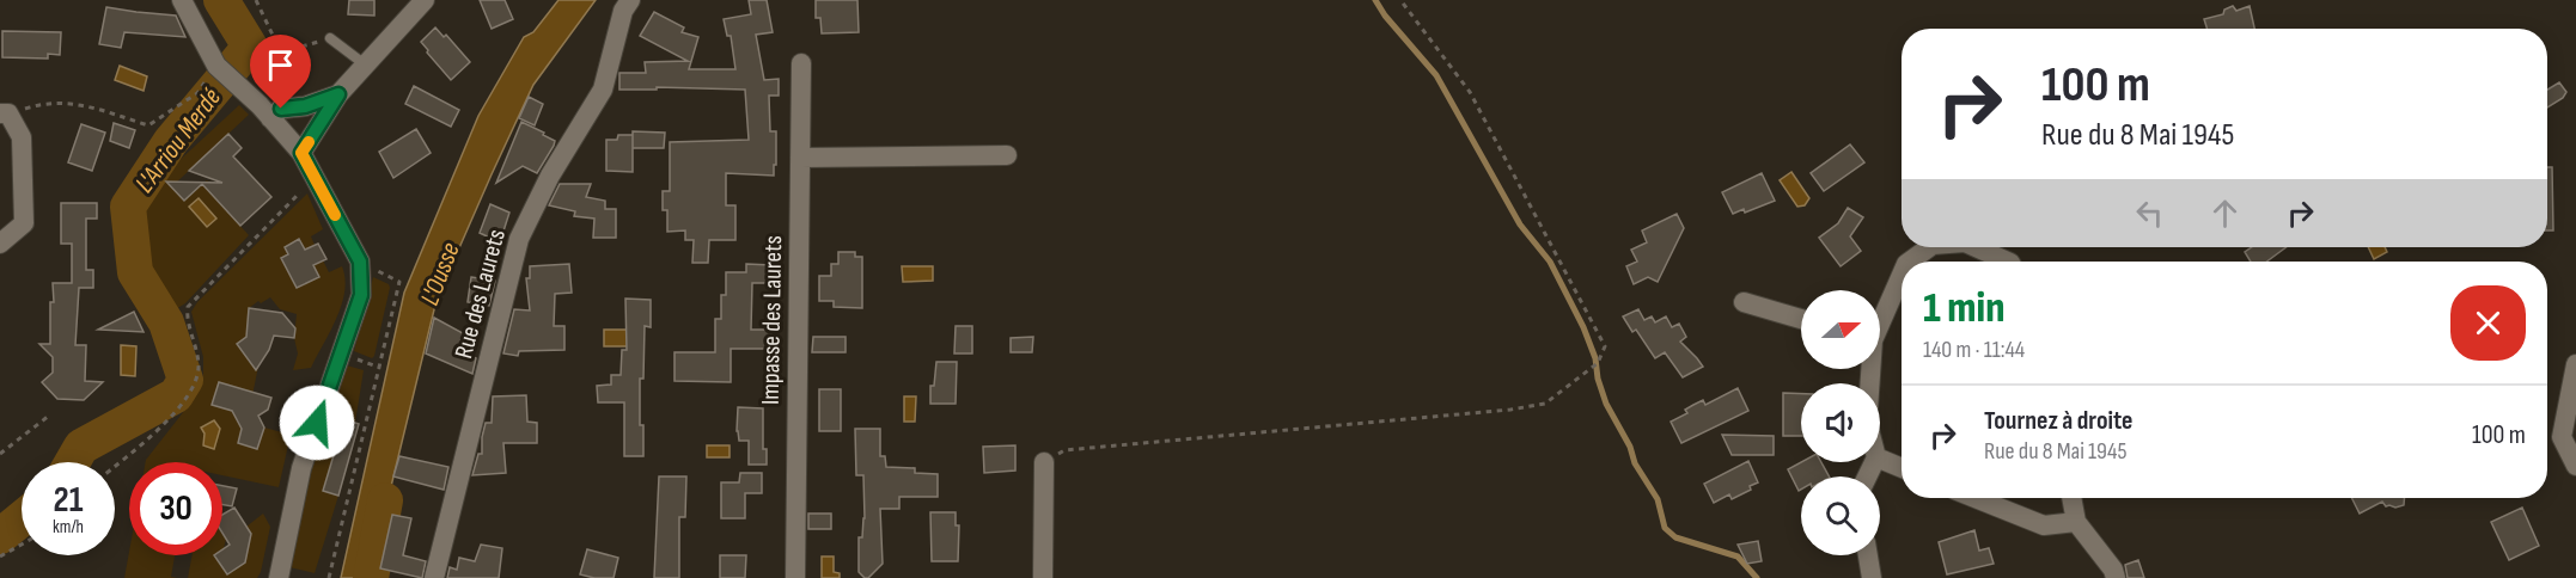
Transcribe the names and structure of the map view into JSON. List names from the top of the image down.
{
  "streets": {
    "street": ["Rue des Laurets", "Impasse des Laurets"]
  },
  "water": ["L'Arriou Merdé", "L'Ousse"],
  "north": "right",
  "page": {
    "turn": ["100 m", "Rue du 8 Mai 1945"],
    "heading": ["1 min", "140 m · 11:44"],
    "list": [
      {
        "name": "Tournez à droite",
        "note": "Rue du 8 Mai 1945",
        "value": "100 m"
      }
    ],
    "speed": "21 km/h",
    "limit": "30"
  }
}
